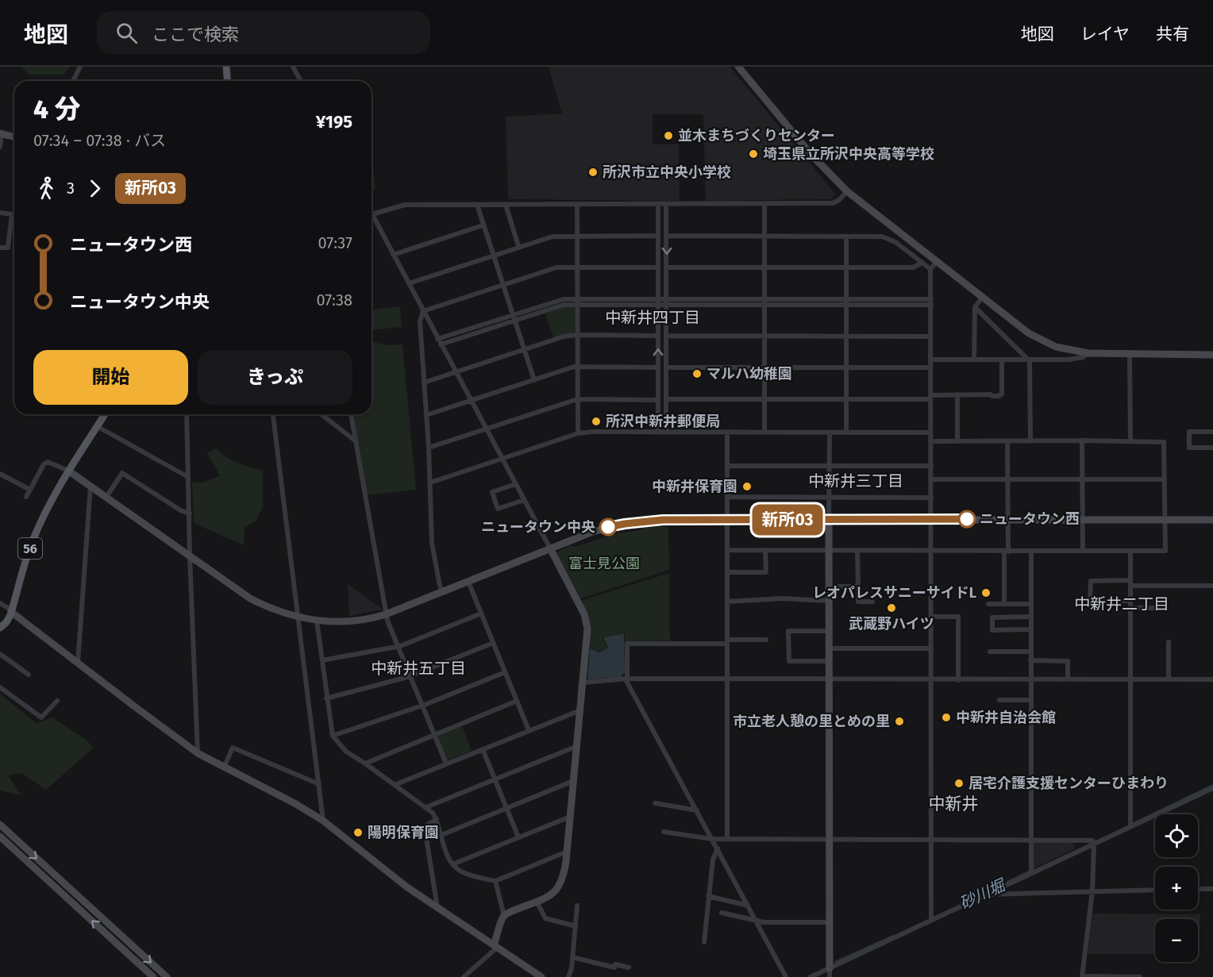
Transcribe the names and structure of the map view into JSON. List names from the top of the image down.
{
  "streets": {
    "main road": ["56"]
  },
  "districts": [
    "中新井四丁目",
    "中新井三丁目",
    "中新井二丁目",
    "中新井五丁目",
    "中新井"
  ],
  "water": ["砂川堀"],
  "parks": ["富士見公園"],
  "places": [
    "並木まちづくりセンター",
    "埼玉県立所沢中央高等学校",
    "所沢市立中央小学校",
    "マルハ幼稚園",
    "所沢中新井郵便局",
    "中新井保育園",
    "ニュータウン西",
    "ニュータウン中央",
    "レオパレスサニーサイドL",
    "武蔵野ハイツ",
    "中新井自治会館",
    "市立老人憩の里とめの里",
    "居宅介護支援センターひまわり",
    "陽明保育園"
  ],
  "lines": ["bus line 新所03"],
  "page": {
    "header": "地図",
    "search": "ここで検索",
    "nav": ["地図", "レイヤ", "共有"],
    "on_map": "新所03",
    "heading": ["4 分", "07:34 – 07:38 · バス", "¥195"],
    "legs": ["3", "新所03"],
    "list": [
      {
        "name": "ニュータウン西",
        "value": "07:37"
      },
      {
        "name": "ニュータウン中央",
        "value": "07:38"
      }
    ],
    "buttons": ["開始", "きっぷ"],
    "map_buttons": ["+", "−"]
  }
}
